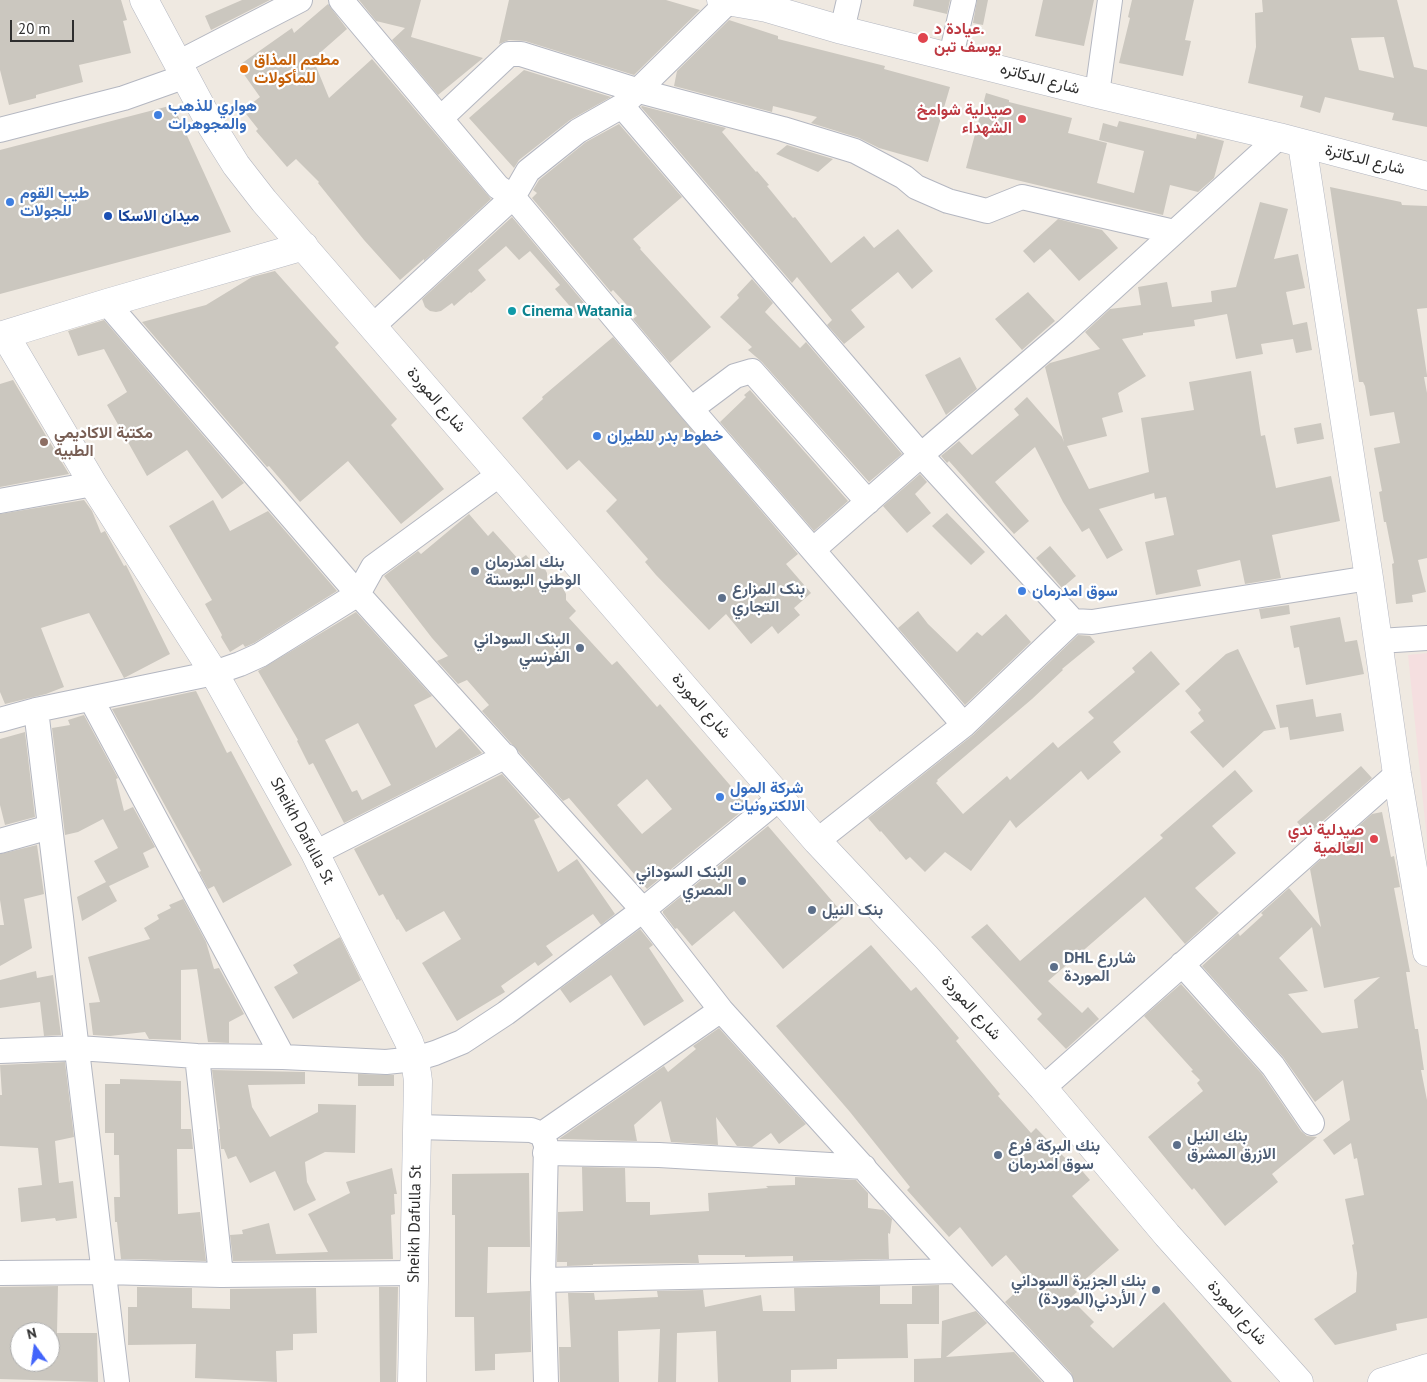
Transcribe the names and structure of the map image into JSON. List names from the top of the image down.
{
  "streets": {
    "street": [
      "شارع الدكاتره",
      "شارع الدكاترة",
      "شارع الموردة",
      "Sheikh Dafulla St"
    ]
  },
  "crossings": [
    ["شارع الدكاتره", "شارع الدكاترة"]
  ],
  "places": [
    "عيادة د. يوسف تبن",
    "مطعم المذاق للمأكولات",
    "هواري للذهب والمجوهرات",
    "صيدلية شوامخ الشهداء",
    "طيب القوم للجولات",
    "ميدان الاسكا",
    "Cinema Watania",
    "خطوط بدر للطيران",
    "مكتبة الاكاديمي الطبيه",
    "بنك امدرمان الوطني البوستة",
    "سوق امدرمان",
    "بنک المزارع التجاري",
    "البنک السوداني الفرنسي",
    "شركة المول الالكترونيات",
    "صيدلية ندي العالمية",
    "البنک السوداني المصري",
    "بنک النيل",
    "DHL شاررع الموردة",
    "بنك النيل الازرق المشرق",
    "بنك البركة فرع سوق امدرمان",
    "بنك الجزيرة السوداني الأردني(الموردة) /"
  ],
  "scale_bar": "20 m",
  "north": "top"
}
